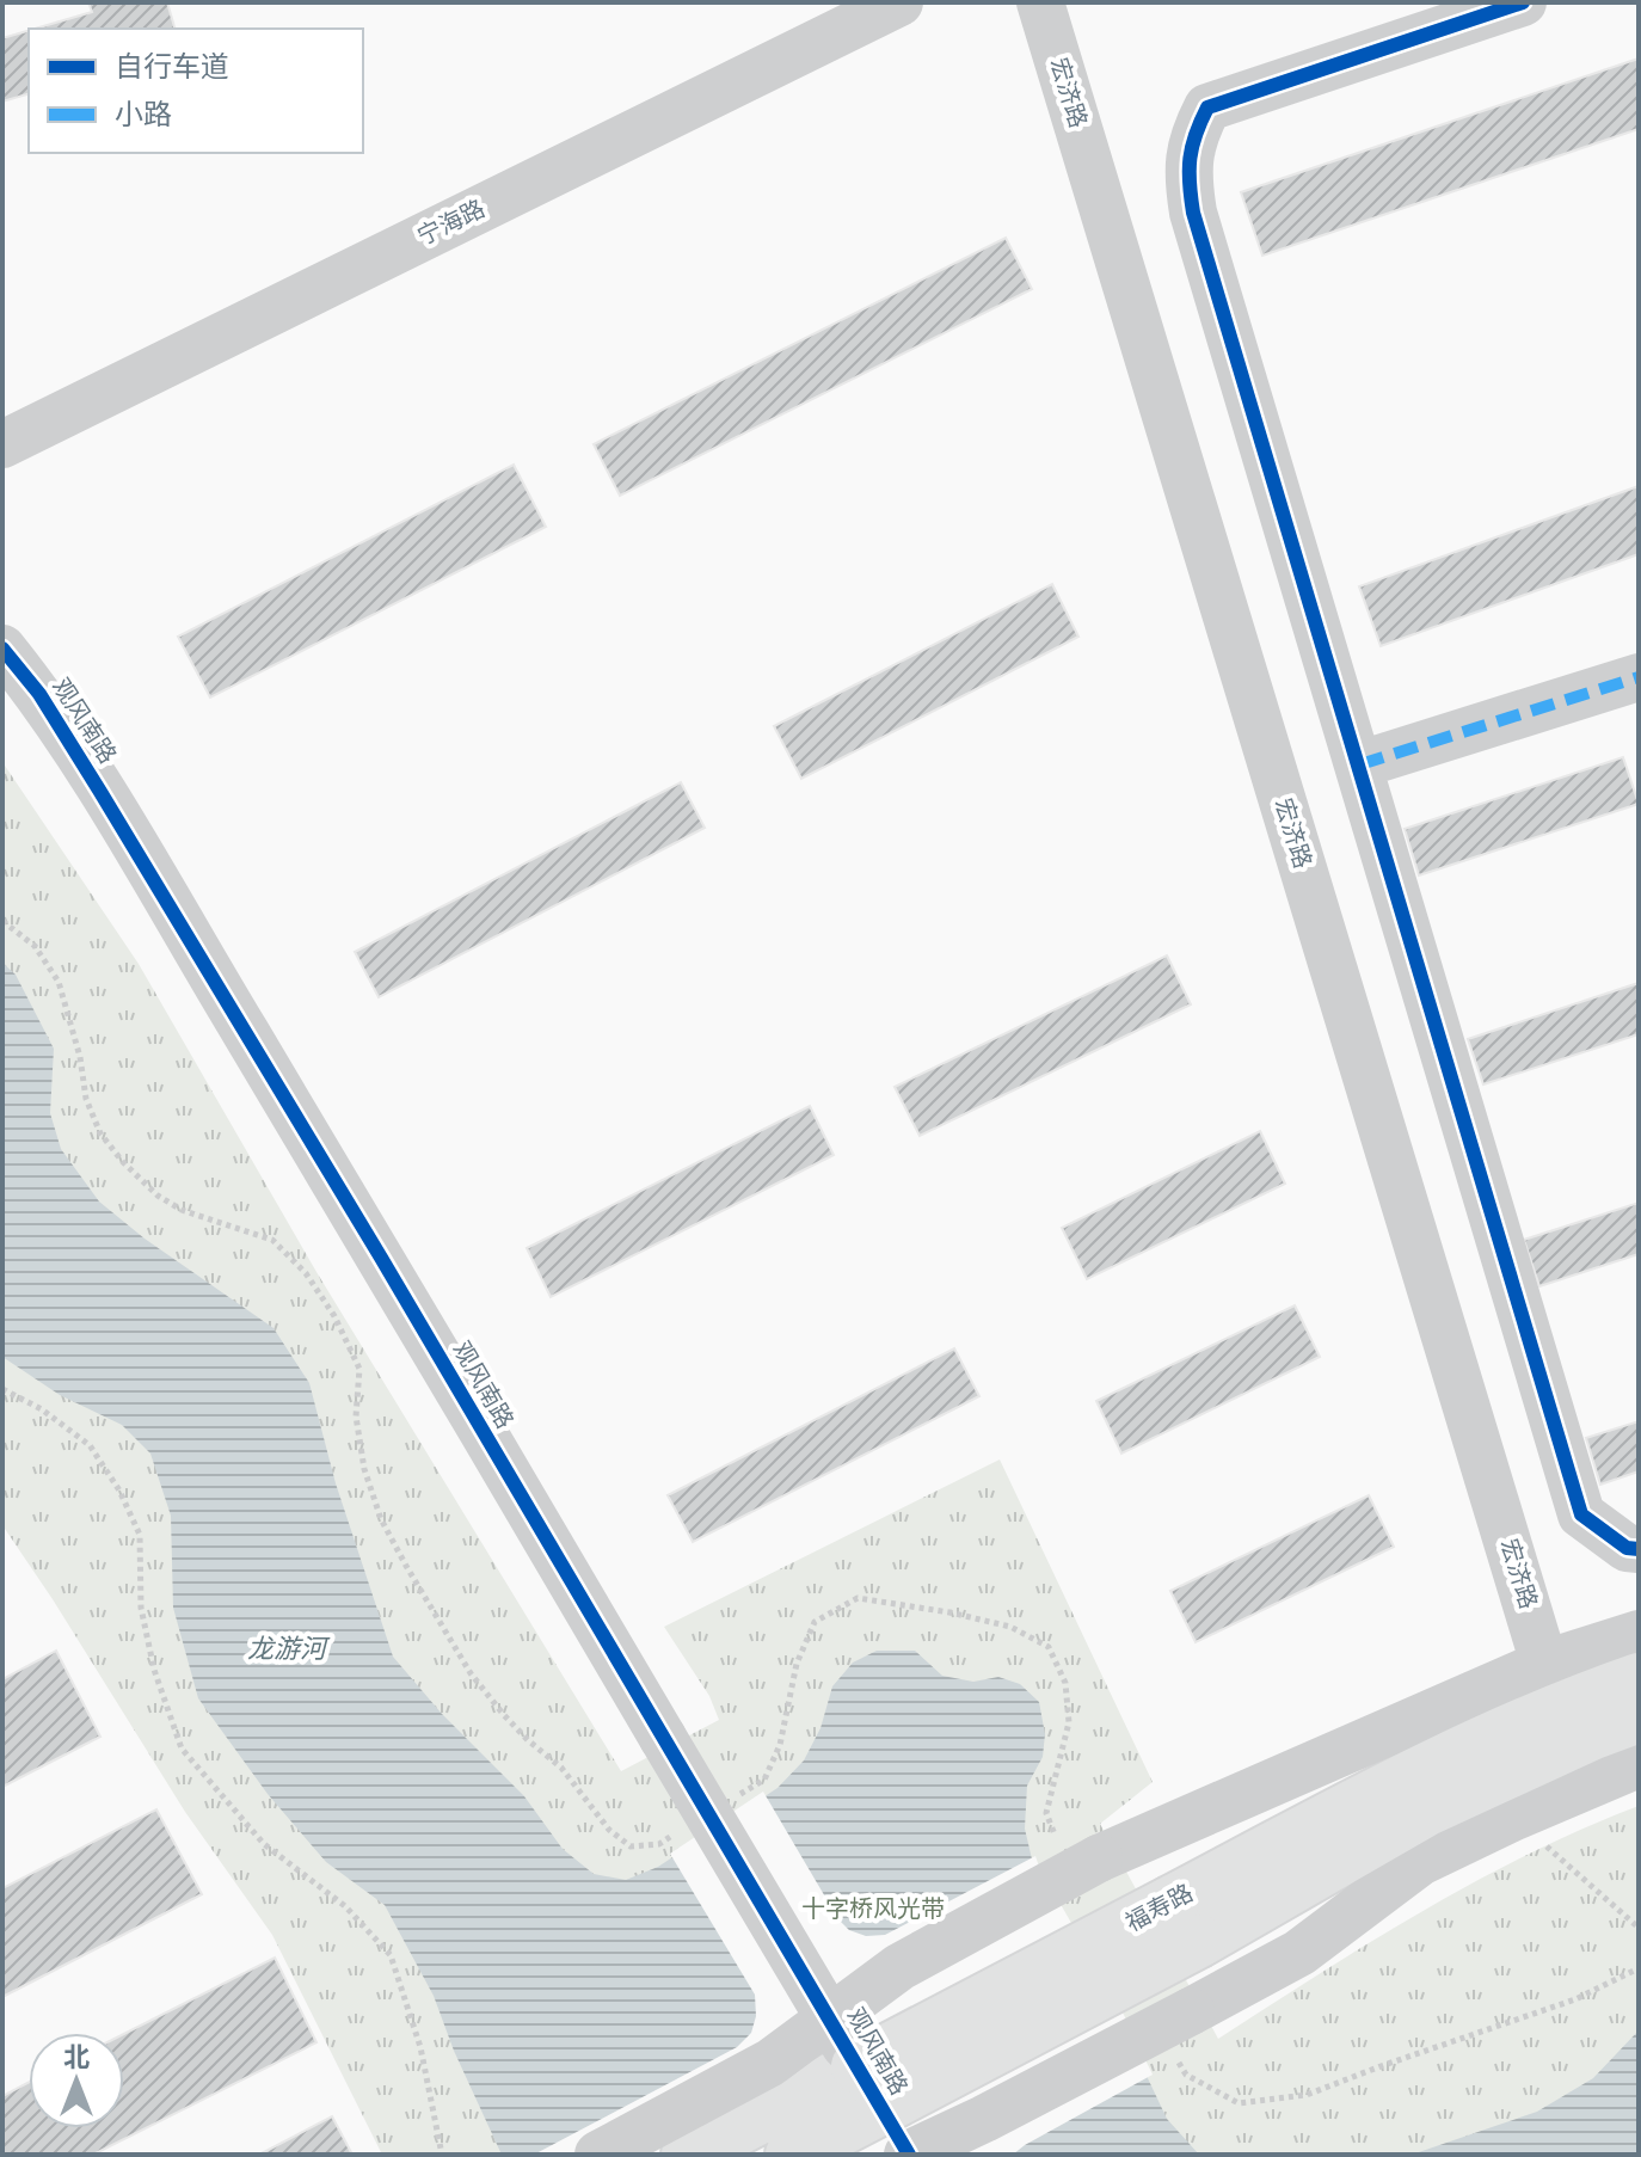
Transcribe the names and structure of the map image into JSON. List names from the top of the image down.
{
  "streets": {
    "main road": ["福寿路"],
    "street": ["宏济路", "宁海路", "观风南路"]
  },
  "crossings": [
    ["观风南路", "福寿路"]
  ],
  "water": ["龙游河"],
  "parks": ["十字桥风光带"],
  "legend": ["自行车道", "小路"],
  "north": "top"
}
